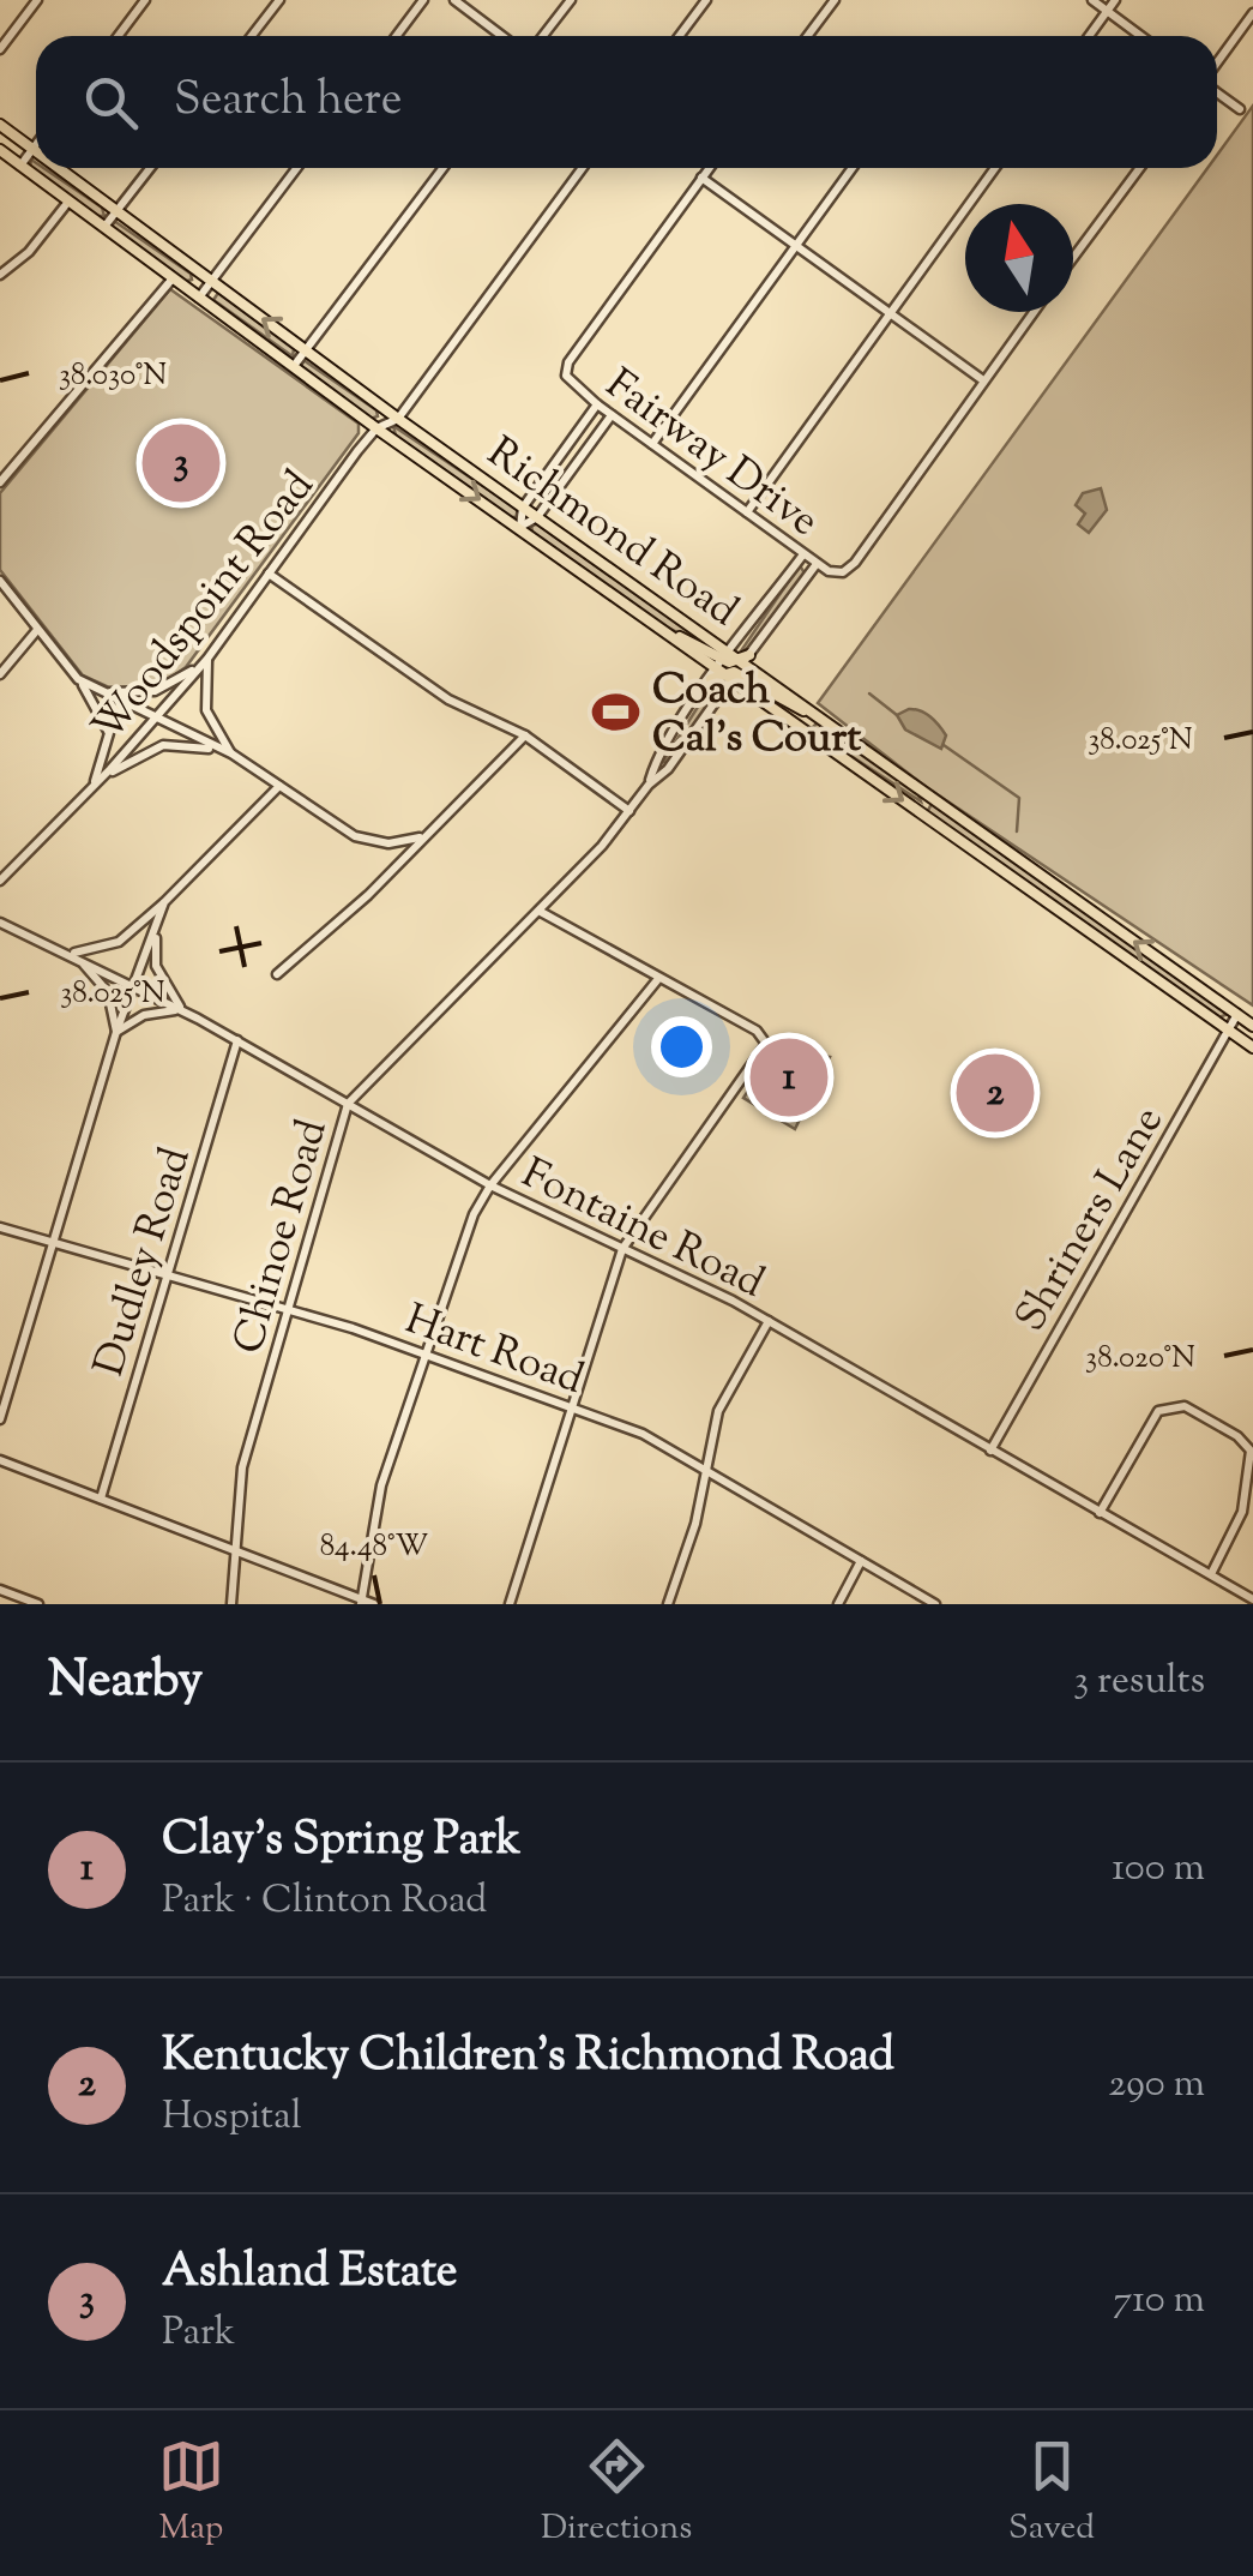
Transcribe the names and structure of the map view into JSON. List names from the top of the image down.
{
  "streets": {
    "main road": ["Richmond Road"],
    "street": [
      "Fairway Drive",
      "Woodspoint Road",
      "Shriners Lane",
      "Fontaine Road",
      "Chinoe Road",
      "Dudley Road",
      "Hart Road"
    ]
  },
  "crossings": [
    ["Richmond Road", "Woodspoint Road"],
    ["Richmond Road", "Shriners Lane"],
    ["Richmond Road", "Chinoe Road"],
    ["Shriners Lane", "Fontaine Road"],
    ["Fontaine Road", "Chinoe Road"],
    ["Fontaine Road", "Dudley Road"],
    ["Chinoe Road", "Hart Road"],
    ["Dudley Road", "Hart Road"]
  ],
  "places": {
    "sports": ["Coach Cal's Court"]
  },
  "north": "top",
  "page": {
    "search": "Search here",
    "pins": ["3", "1", "2"],
    "heading": ["Nearby", "3 results"],
    "list": [
      {
        "mark": "1",
        "name": "Clay's Spring Park",
        "note": "Park · Clinton Road",
        "value": "100 m"
      },
      {
        "mark": "2",
        "name": "Kentucky Children's Richmond Road",
        "note": "Hospital",
        "value": "290 m"
      },
      {
        "mark": "3",
        "name": "Ashland Estate",
        "note": "Park",
        "value": "710 m"
      }
    ],
    "nav": ["Map", "Directions", "Saved"]
  },
  "coordinates": [
    "38.030°N",
    "38.025°N",
    "38.020°N",
    "84.48°W"
  ]
}
